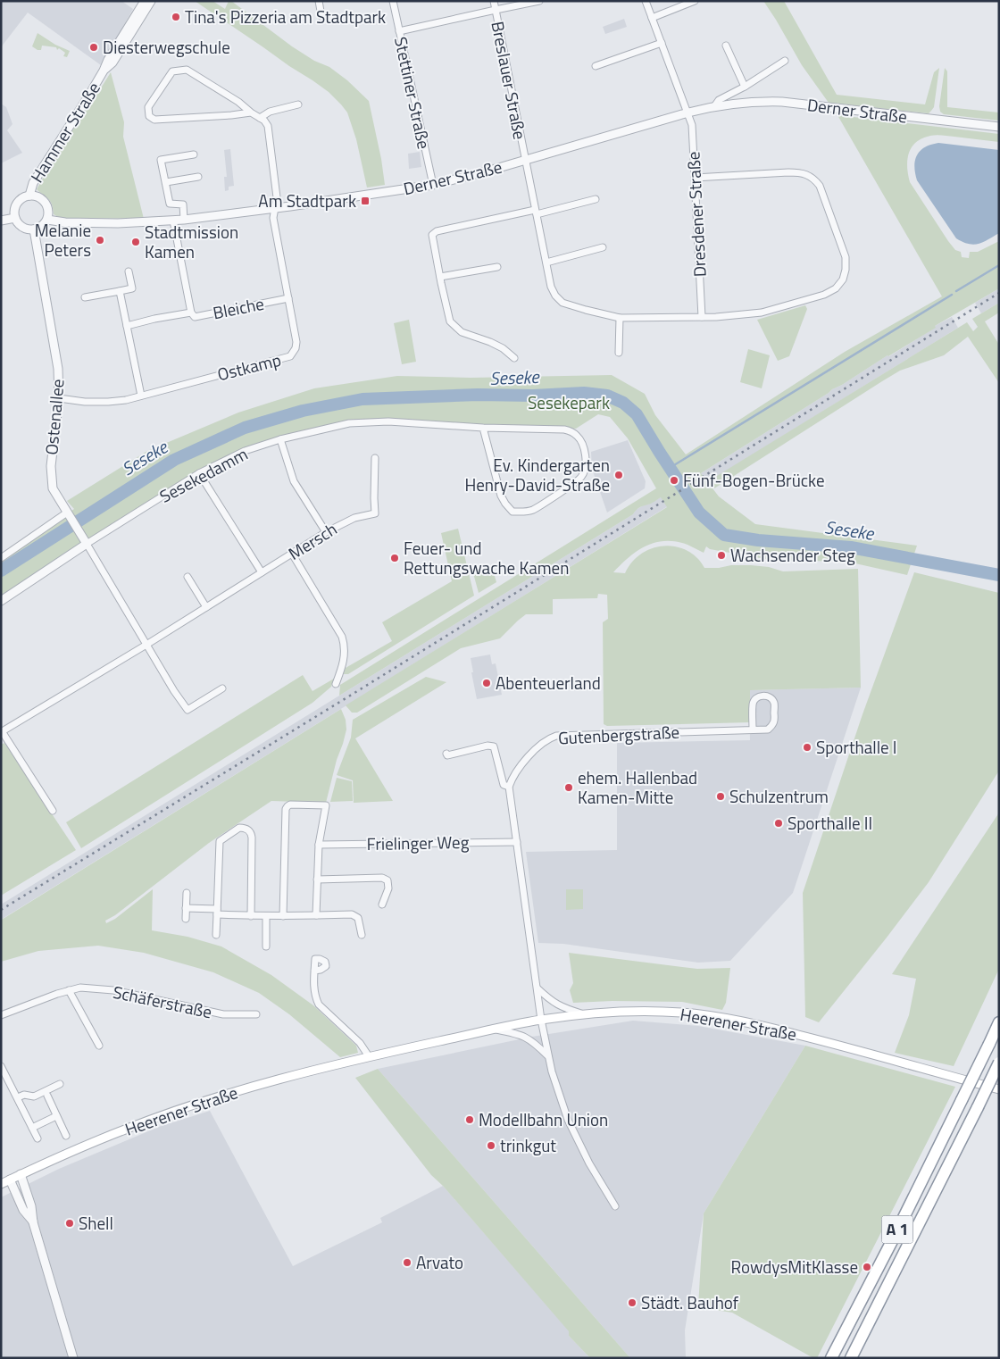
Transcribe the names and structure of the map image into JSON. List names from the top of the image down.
{
  "streets": {
    "highway": ["A 1"],
    "main road": ["Heerener Straße"],
    "street": [
      "Breslauer Straße",
      "Stettiner Straße",
      "Derner Straße",
      "Hammer Straße",
      "Dresdener Straße",
      "Bleiche",
      "Ostkamp",
      "Ostenallee",
      "Sesekedamm",
      "Mersch",
      "Gutenbergstraße",
      "Frielinger Weg",
      "Schäferstraße"
    ]
  },
  "crossings": [
    ["Breslauer Straße", "Derner Straße"],
    ["Breslauer Straße", "Dresdener Straße"],
    ["Stettiner Straße", "Derner Straße"],
    ["Derner Straße", "Hammer Straße"],
    ["Derner Straße", "Dresdener Straße"],
    ["Derner Straße", "Bleiche"],
    ["Derner Straße", "Ostkamp"],
    ["Derner Straße", "Ostenallee"],
    ["Hammer Straße", "Ostenallee"],
    ["Bleiche", "Ostkamp"],
    ["Ostkamp", "Ostenallee"],
    ["Ostenallee", "Sesekedamm"]
  ],
  "water": ["Seseke"],
  "parks": ["Sesekepark"],
  "places": {
    "other": [
      "Tina's Pizzeria am Stadtpark",
      "Diesterwegschule",
      "Melanie Peters",
      "Stadtmission Kamen",
      "Ev. Kindergarten Henry-David-Straße",
      "Fünf-Bogen-Brücke",
      "Wachsender Steg",
      "Feuer- und Rettungswache Kamen",
      "Abenteuerland",
      "Sporthalle I",
      "ehem. Hallenbad Kamen-Mitte",
      "Schulzentrum",
      "Sporthalle II",
      "Modellbahn Union",
      "trinkgut",
      "Shell",
      "Arvato",
      "RowdysMitKlasse",
      "Städt. Bauhof"
    ],
    "transit": ["Am Stadtpark"]
  }
}
